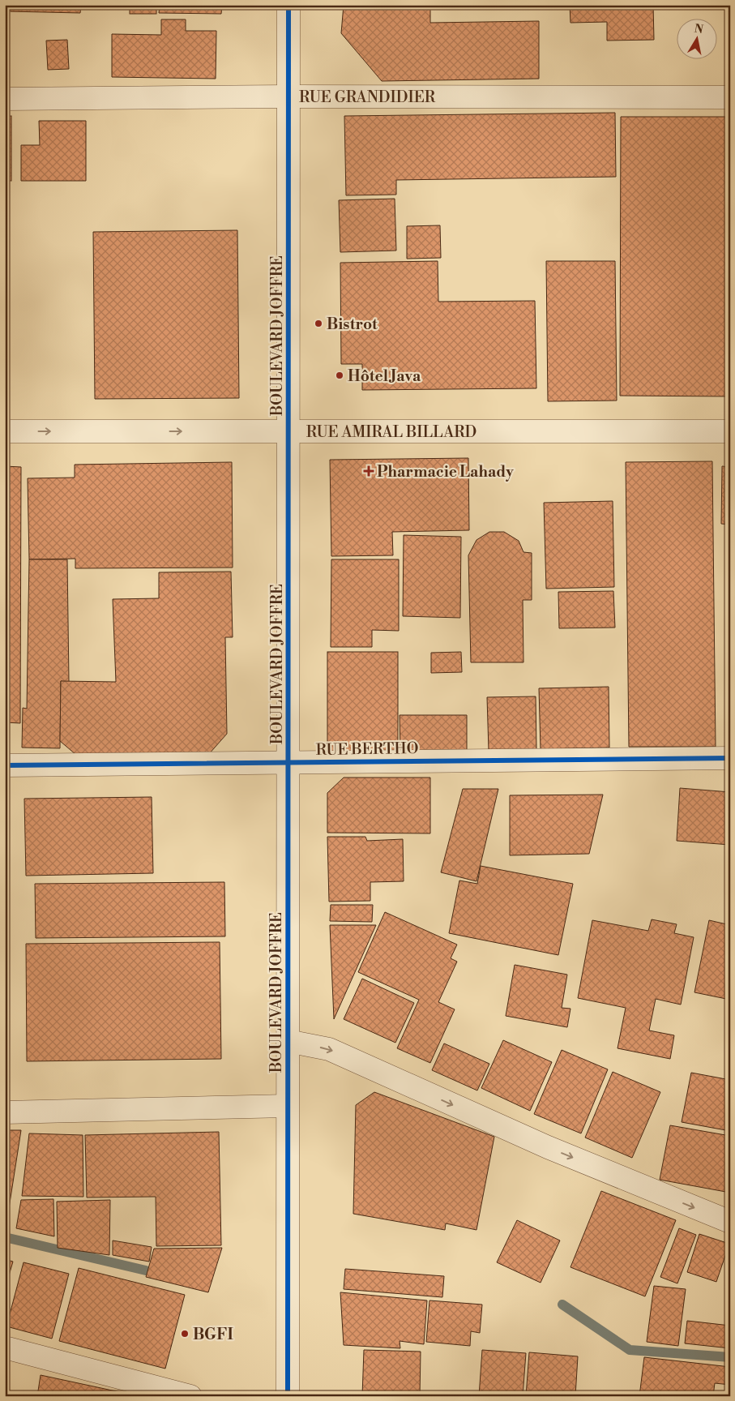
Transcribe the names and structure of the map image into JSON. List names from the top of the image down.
{
  "streets": {
    "street": [
      "RUE GRANDIDIER",
      "BOULEVARD JOFFRE",
      "RUE AMIRAL BILLARD",
      "RUE BERTHO"
    ]
  },
  "crossings": [
    ["RUE GRANDIDIER", "BOULEVARD JOFFRE"],
    ["BOULEVARD JOFFRE", "RUE AMIRAL BILLARD"],
    ["BOULEVARD JOFFRE", "RUE BERTHO"]
  ],
  "one_way": ["RUE AMIRAL BILLARD"],
  "places": {
    "other": ["Bistrot", "Hôtel Java", "BGFI"],
    "health": ["Pharmacie Lahady"]
  },
  "north": "top"
}
